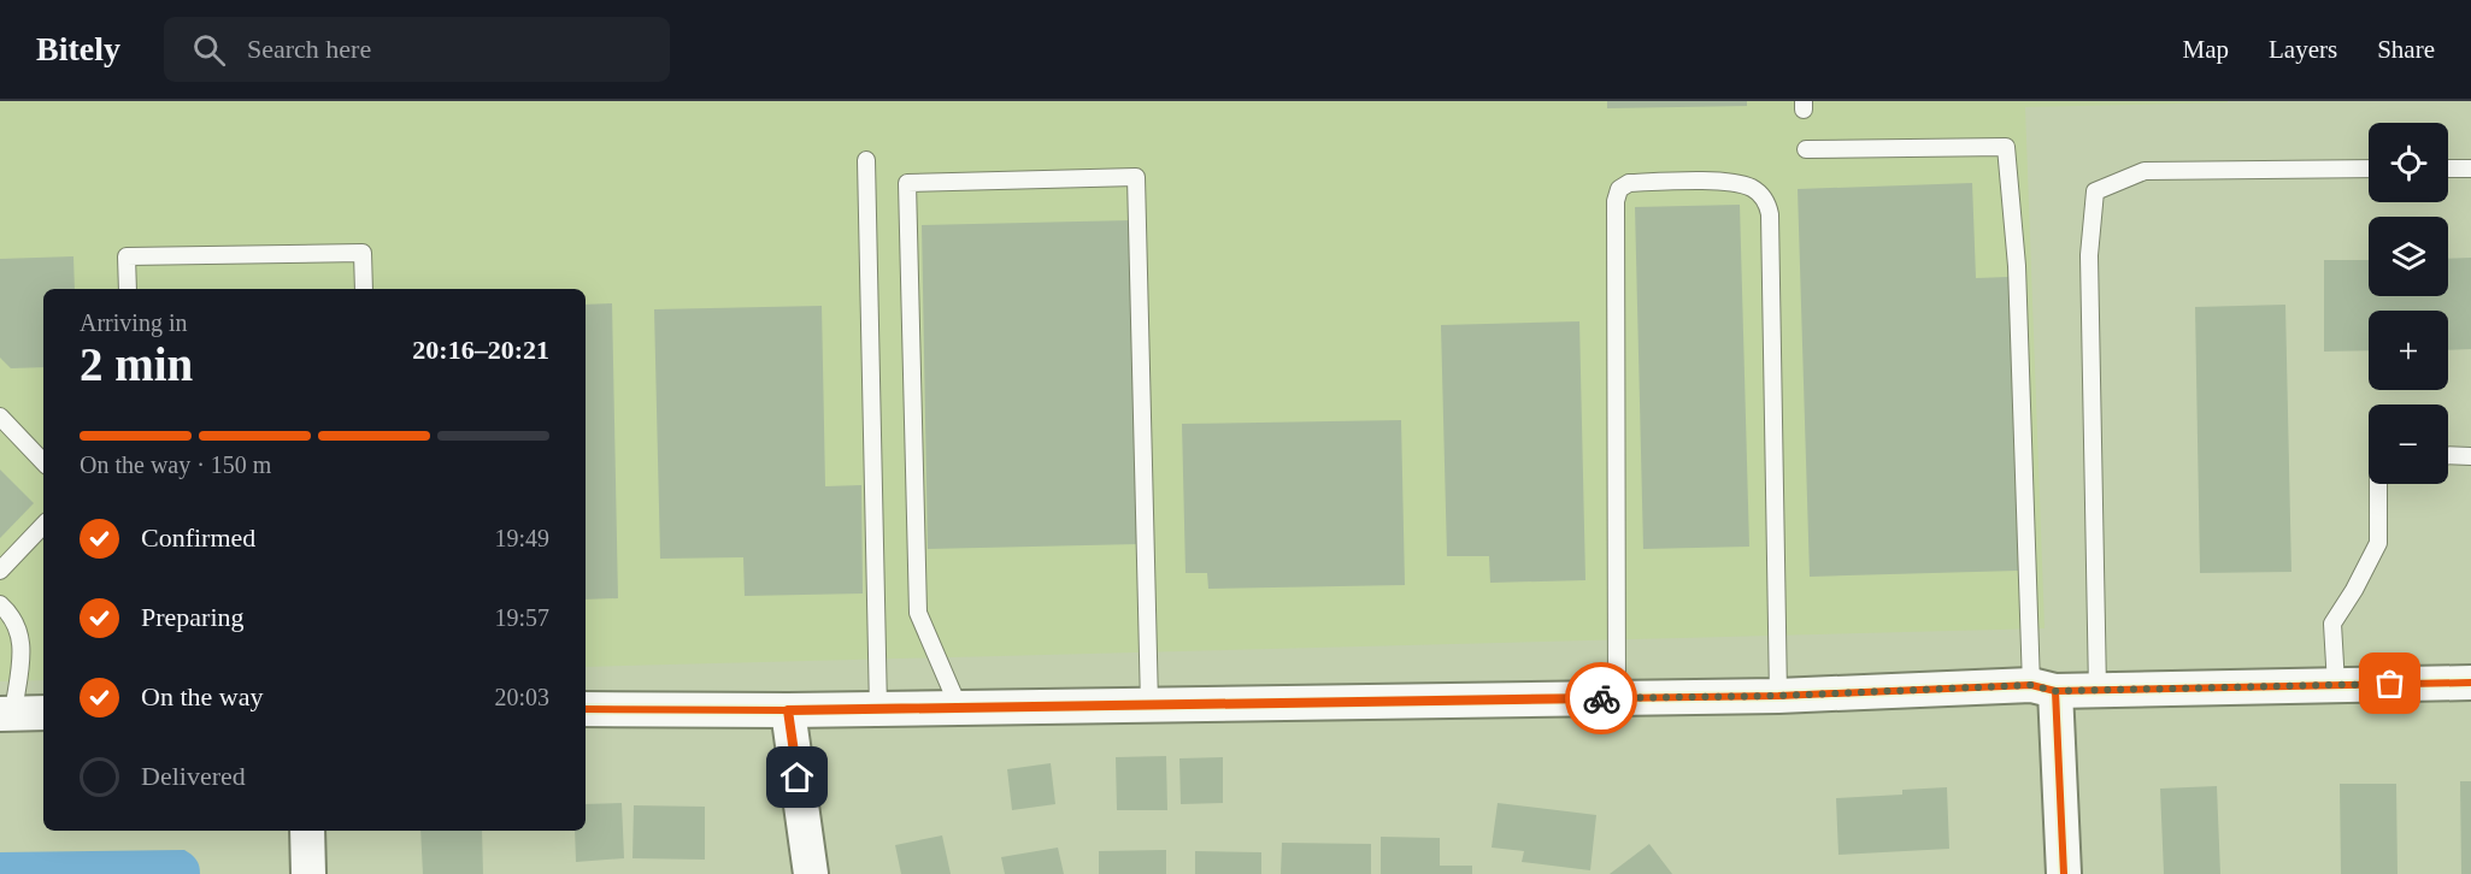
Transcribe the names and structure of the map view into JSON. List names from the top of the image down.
{
  "page": {
    "header": "Bitely",
    "search": "Search here",
    "nav": ["Map", "Layers", "Share"],
    "map_buttons": ["+", "−"],
    "heading": ["2 min", "Arriving in", "20:16–20:21"],
    "bar": "On the way · 150 m",
    "list": [
      ["Confirmed", "19:49"],
      ["Preparing", "19:57"],
      ["On the way", "20:03"],
      "Delivered"
    ]
  }
}
